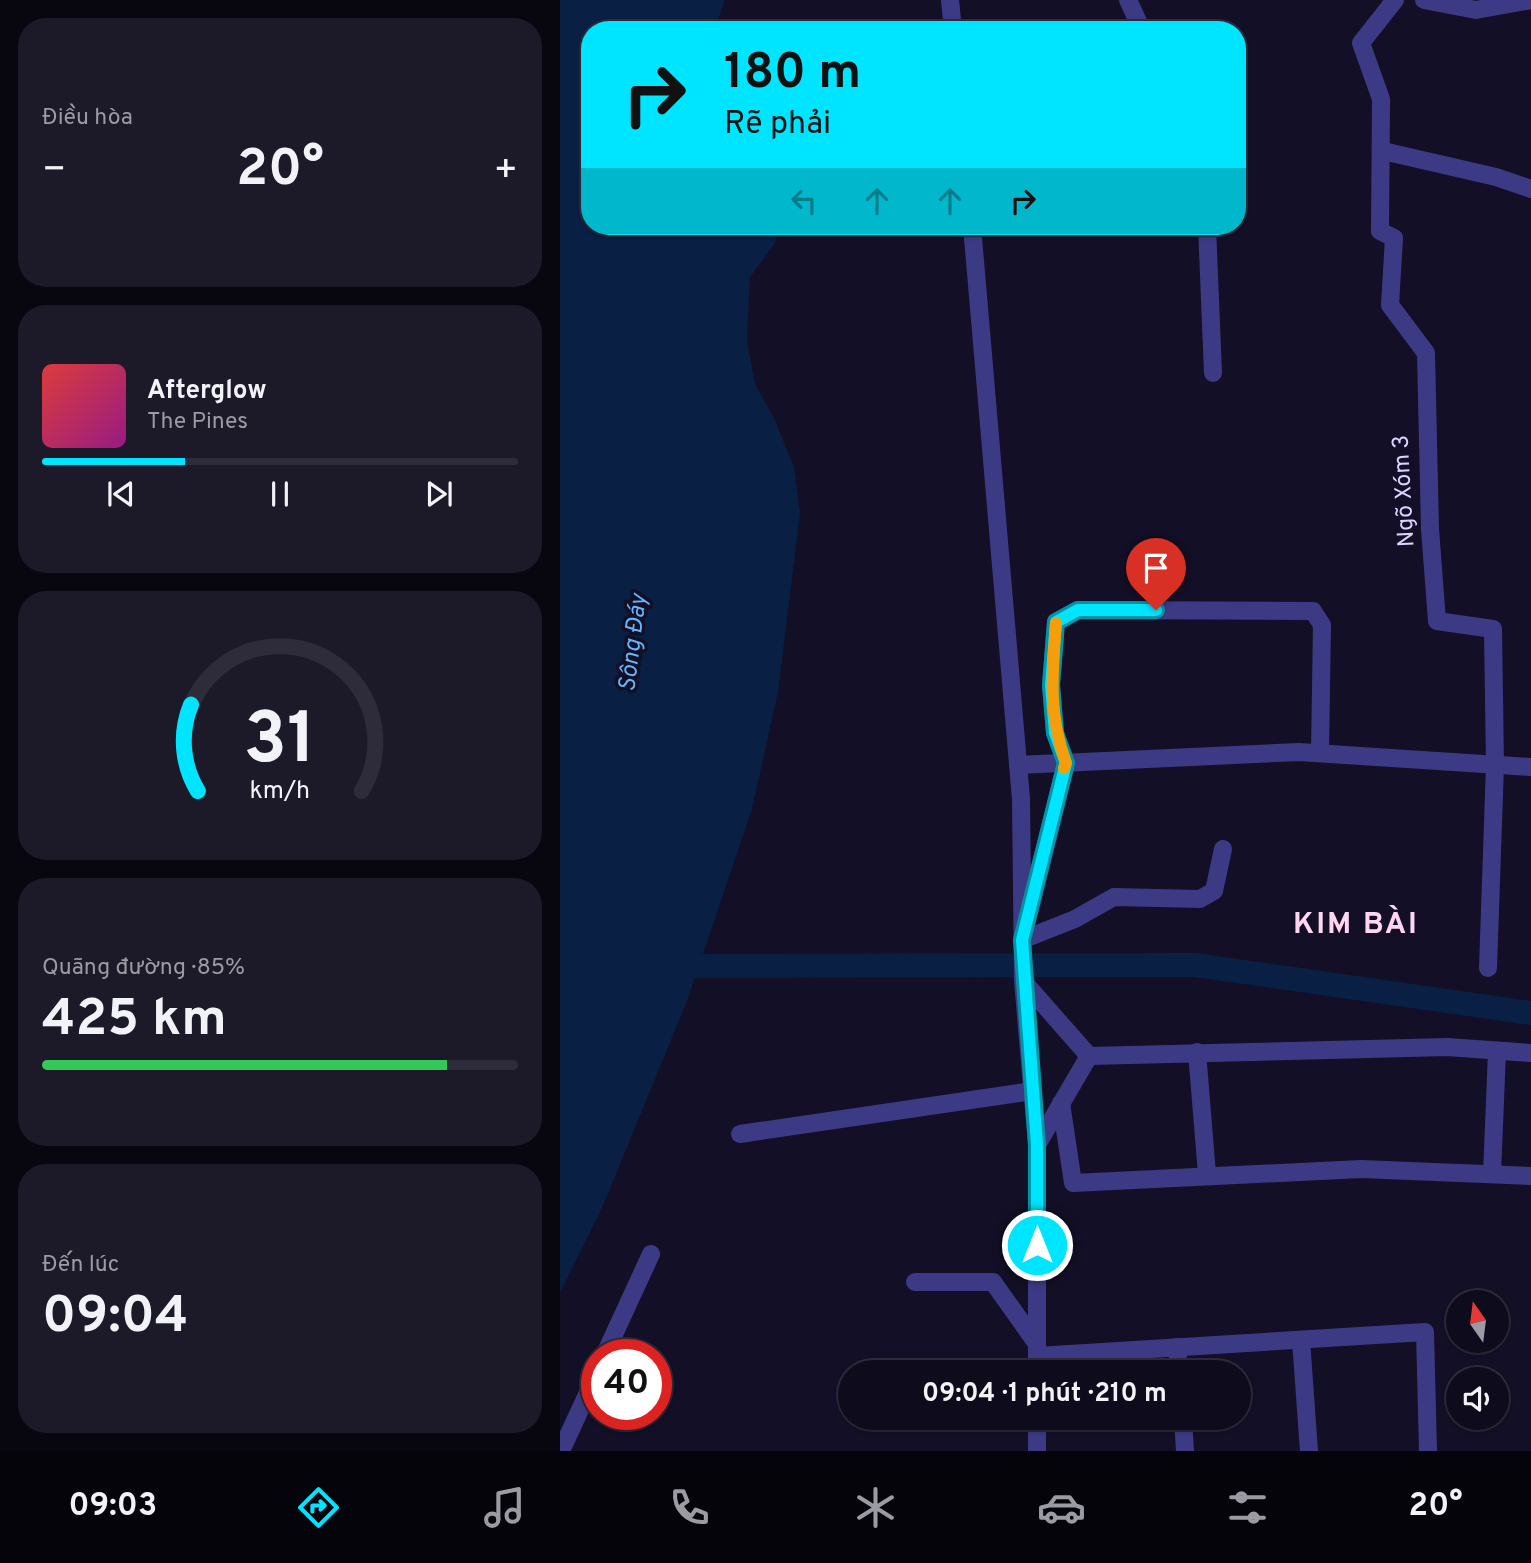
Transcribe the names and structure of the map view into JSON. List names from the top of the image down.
{
  "streets": {
    "street": ["Ngõ Xóm 3"]
  },
  "districts": ["KIM BÀI"],
  "water": ["Sông Đáy"],
  "north": "top",
  "page": {
    "tile": [
      "Điều hòa",
      ["Quãng đường · 85%", "425 km"],
      ["Đến lúc", "09:04"]
    ],
    "turn": ["180 m", "Rẽ phải"],
    "heat": ["−", "20°", "+"],
    "song": ["Afterglow", "The Pines"],
    "limit": "40",
    "trip": "09:04 · 1 phút · 210 m",
    "tabs": ["09:03", "20°"],
    "gauge": ["31", "km/h"]
  }
}
